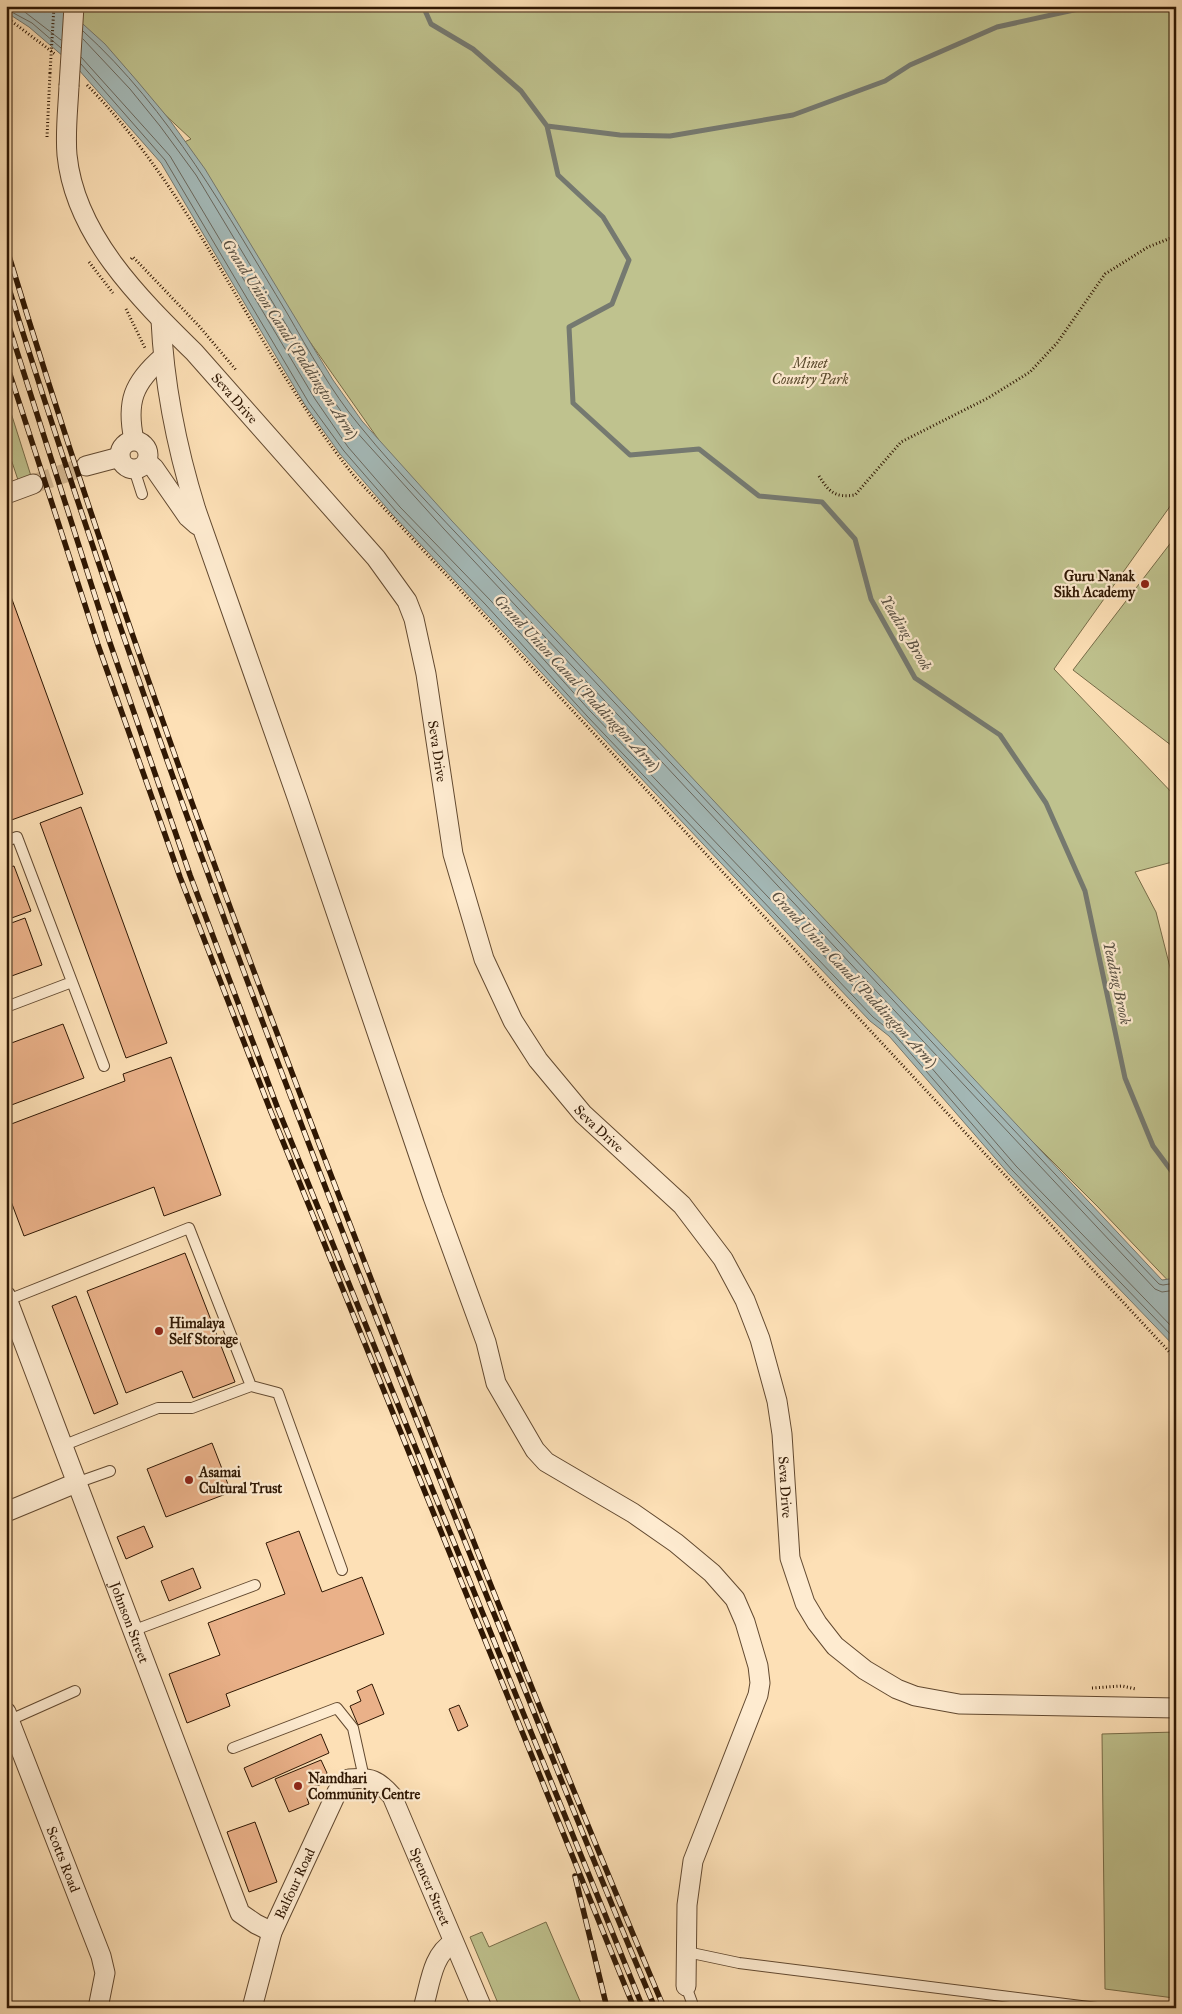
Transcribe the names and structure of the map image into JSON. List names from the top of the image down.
{
  "streets": {
    "street": [
      "Seva Drive",
      "Johnson Street",
      "Scotts Road",
      "Balfour Road",
      "Spencer Street"
    ]
  },
  "crossings": [
    ["Johnson Street", "Balfour Road"],
    ["Balfour Road", "Spencer Street"]
  ],
  "water": ["Grand Union Canal (Paddington Arm)", "Yeading Brook"],
  "parks": ["Minet Country Park"],
  "places": [
    "Guru Nanak Sikh Academy",
    "Himalaya Self Storage",
    "Asamai Cultural Trust",
    "Namdhari Community Centre"
  ]
}
